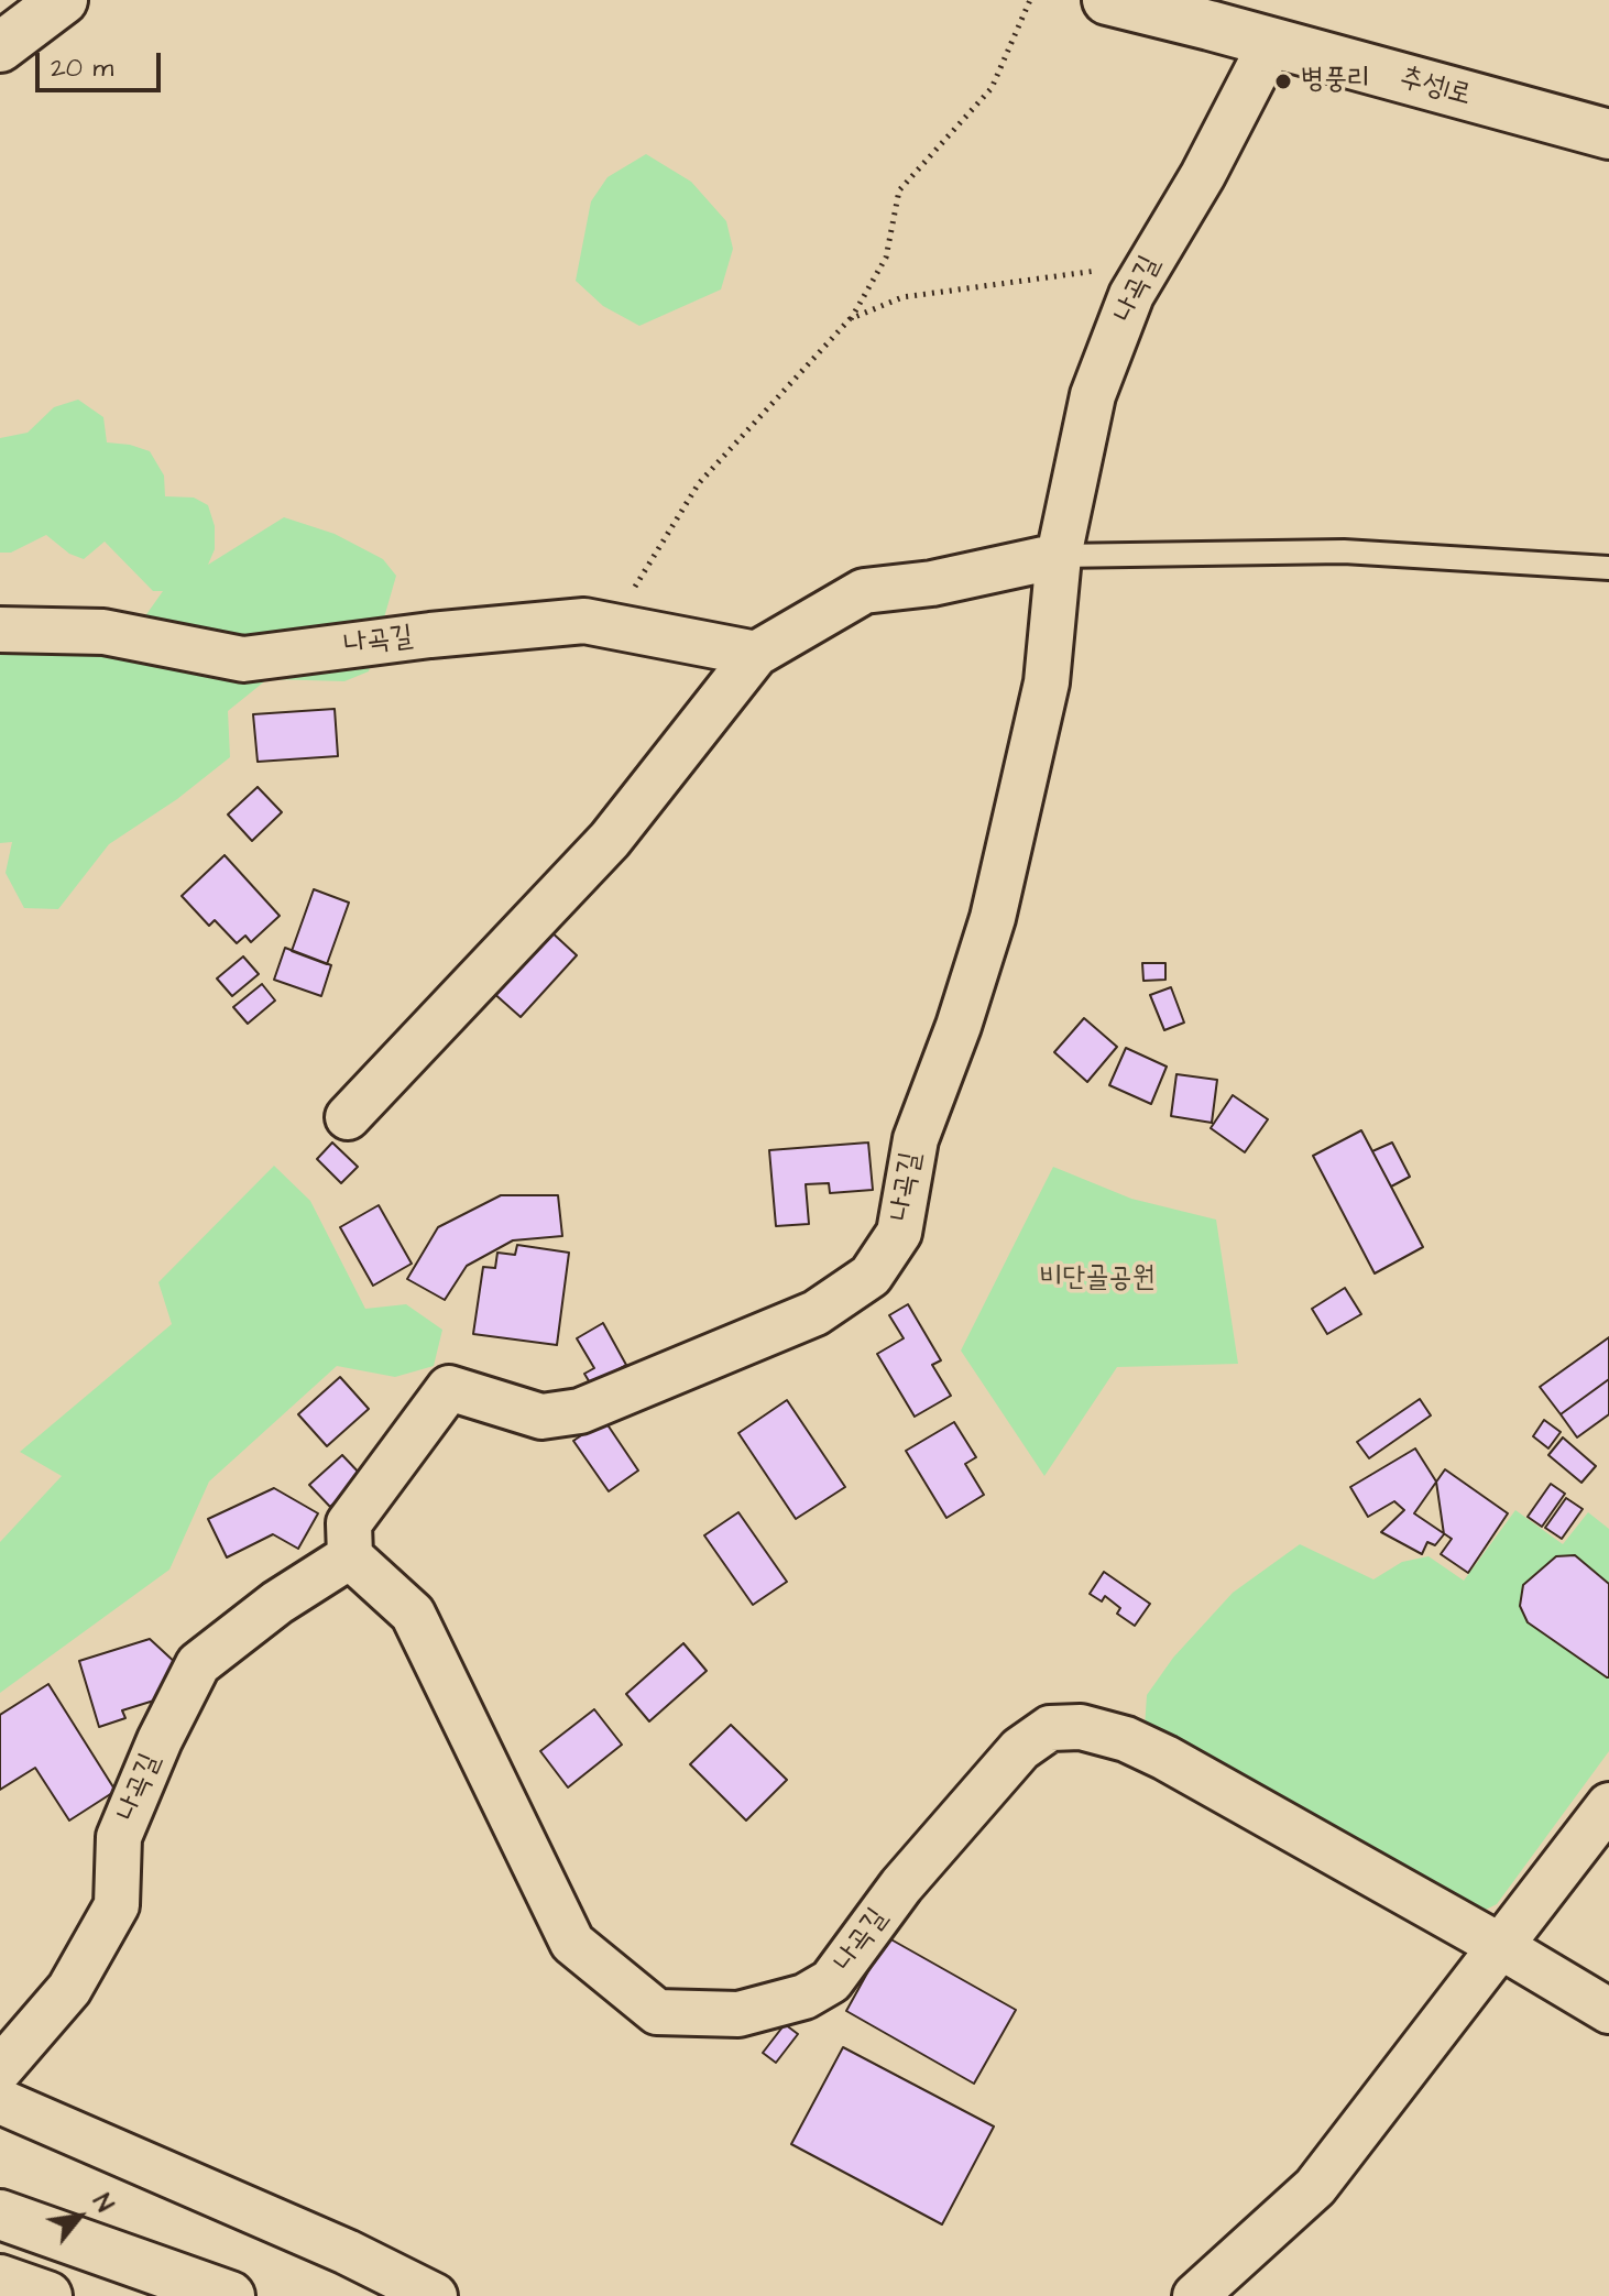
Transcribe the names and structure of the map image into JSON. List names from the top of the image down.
{
  "streets": {
    "street": ["추성1로", "나곡길"]
  },
  "crossings": [
    ["추성1로", "나곡길"]
  ],
  "parks": ["비단골공원"],
  "places": ["병풍리"],
  "scale_bar": "20 m",
  "north": "top right"
}
